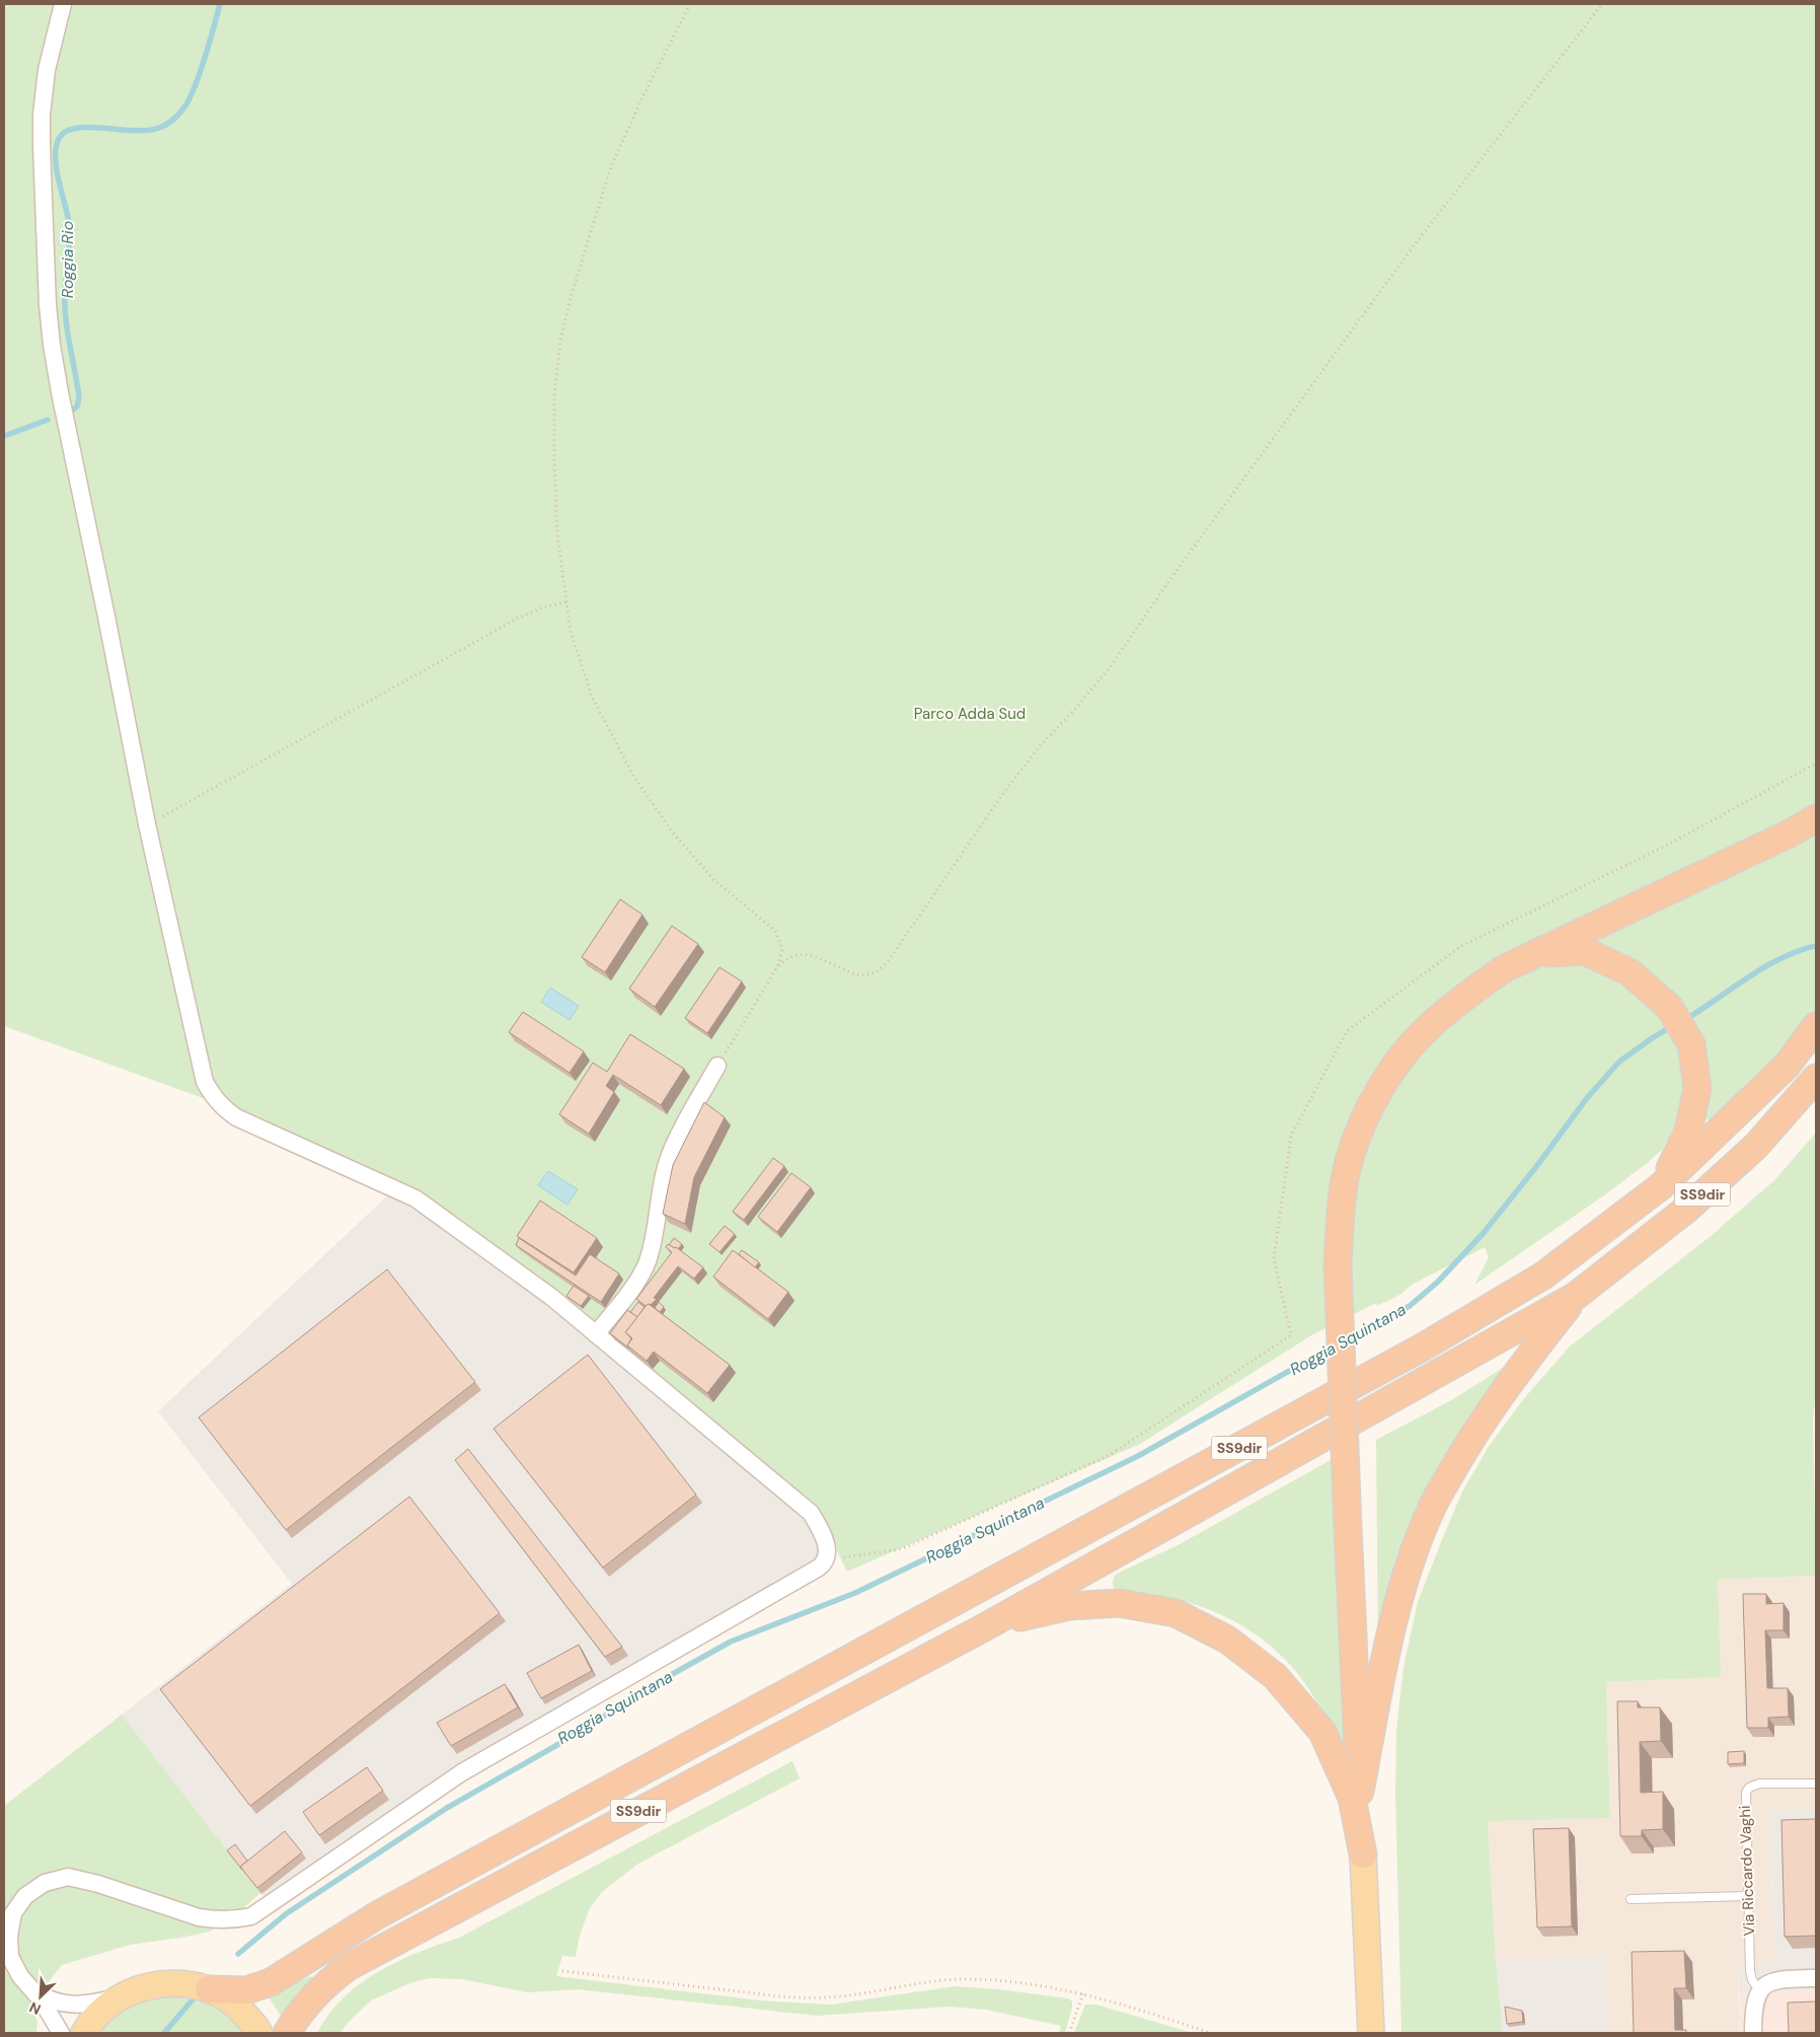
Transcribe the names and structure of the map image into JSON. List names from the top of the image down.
{
  "streets": {
    "highway": ["SS9dir"],
    "lane": ["Via Riccardo Vaghi"]
  },
  "water": ["Roggia Rio", "Roggia Squintana"],
  "parks": ["Parco Adda Sud"],
  "north": "bottom left"
}
